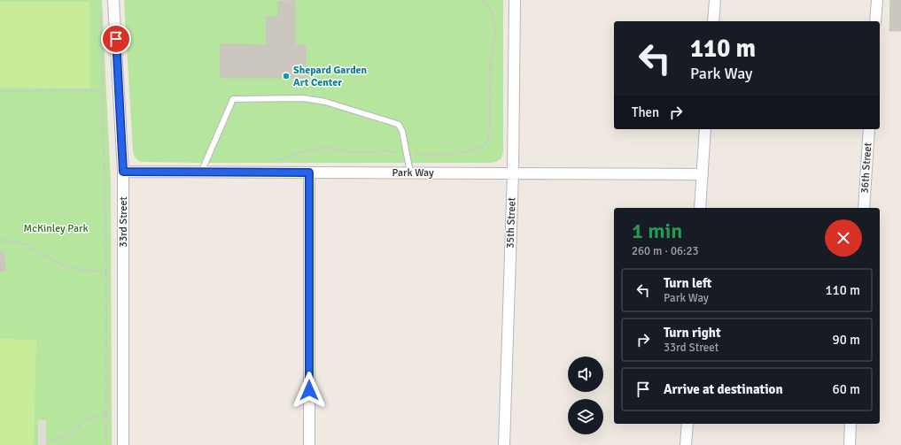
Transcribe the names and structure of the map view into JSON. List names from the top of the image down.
{
  "streets": {
    "street": [
      "36th Street",
      "Park Way",
      "33rd Street",
      "35th Street"
    ]
  },
  "crossings": [
    ["Park Way", "33rd Street"],
    ["Park Way", "35th Street"]
  ],
  "parks": ["McKinley Park"],
  "places": ["Shepard Garden Art Center"],
  "page": {
    "turn": ["110 m", "Park Way"],
    "then": "Then",
    "heading": ["1 min", "260 m · 06:23"],
    "list": [
      {
        "name": "Turn left",
        "note": "Park Way",
        "value": "110 m"
      },
      {
        "name": "Turn right",
        "note": "33rd Street",
        "value": "90 m"
      },
      {
        "name": "Arrive at destination",
        "value": "60 m"
      }
    ]
  }
}
